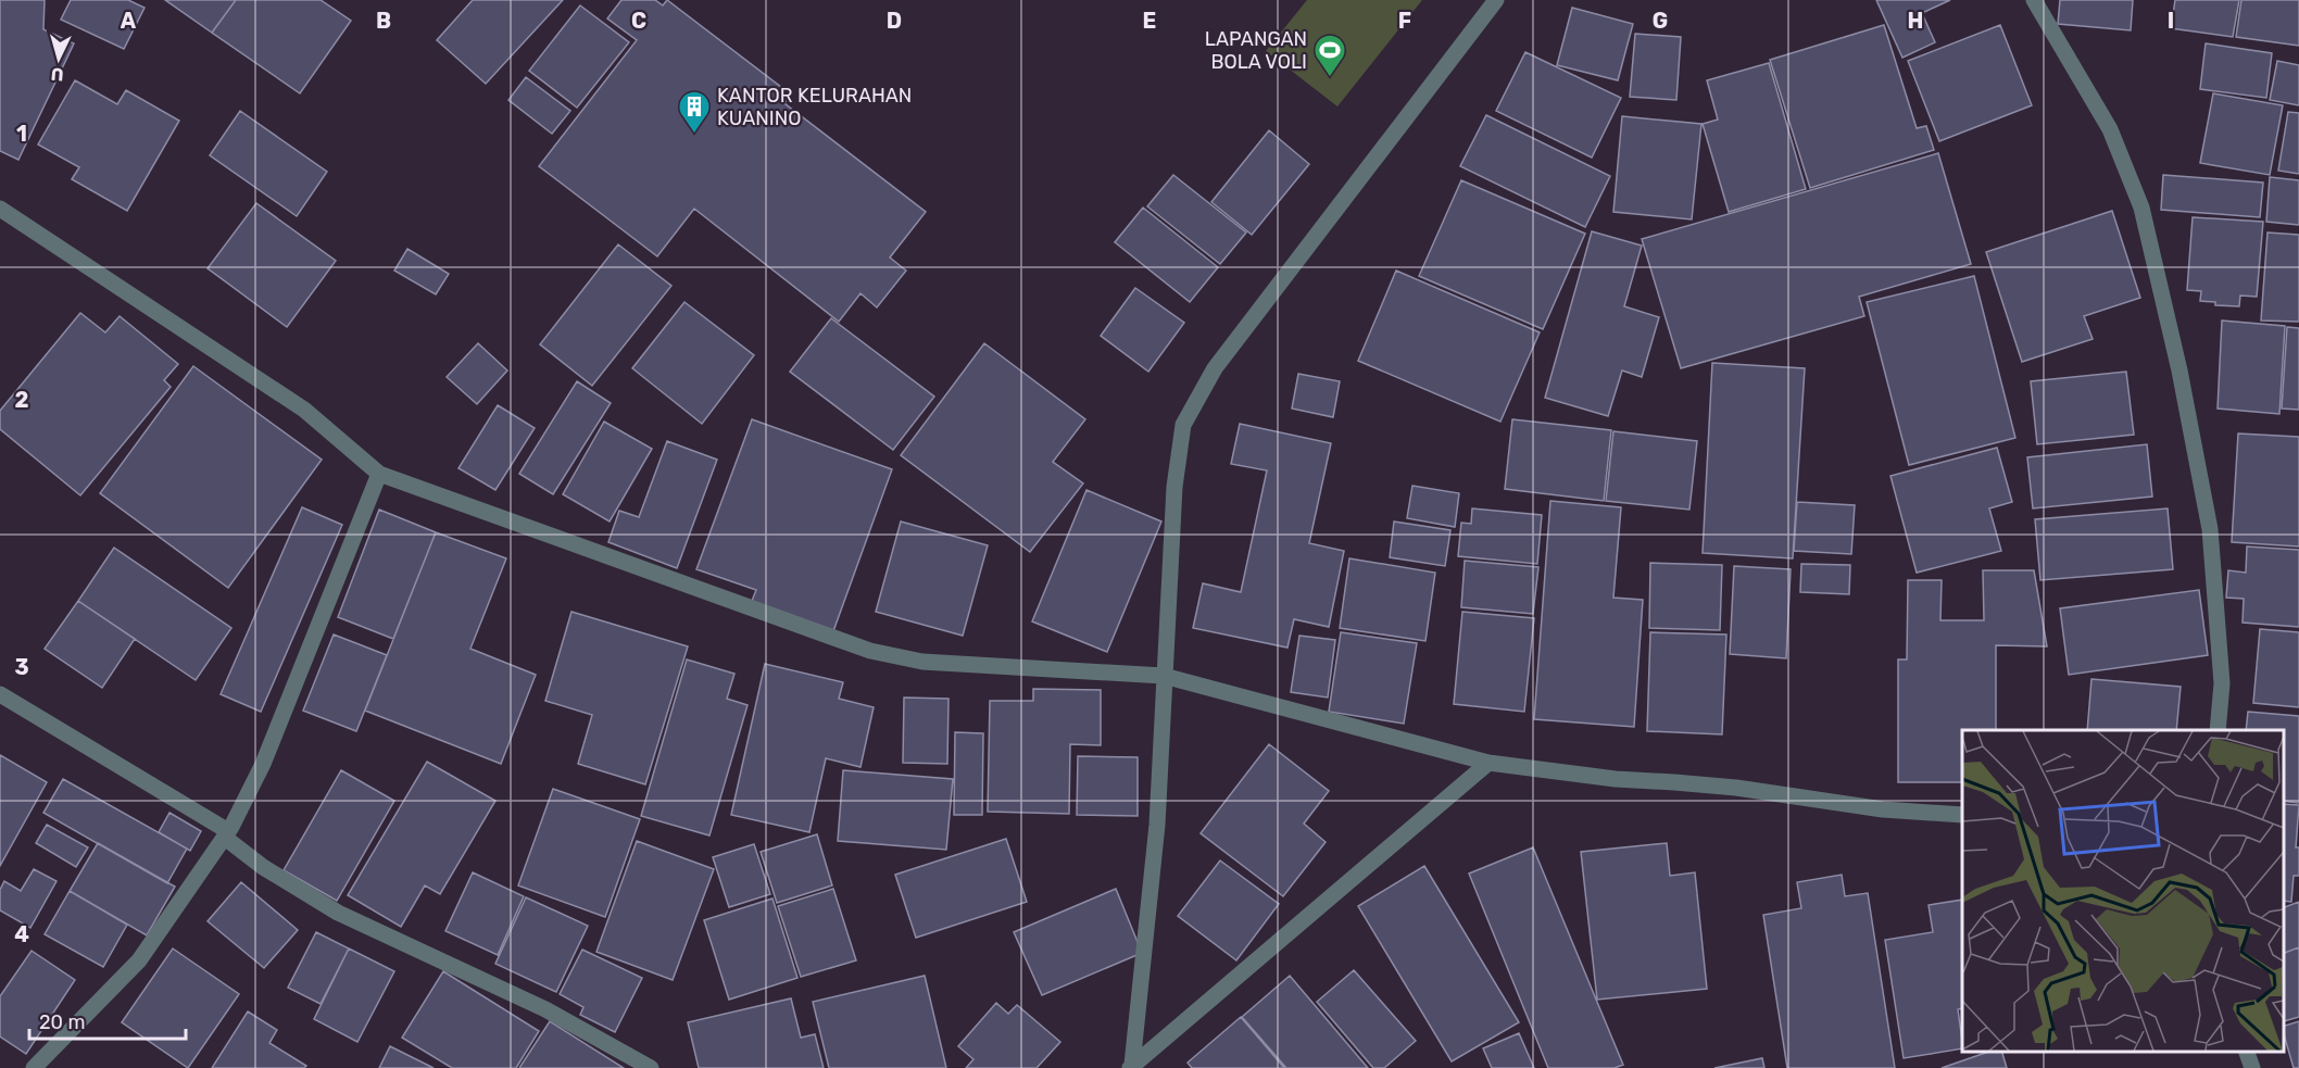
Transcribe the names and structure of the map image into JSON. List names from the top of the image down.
{
  "places": {
    "sports": ["LAPANGAN BOLA VOLI"],
    "building": ["KANTOR KELURAHAN KUANINO"]
  },
  "scale_bar": "20 m",
  "north": "bottom",
  "grid": {
    "columns": [
      "A",
      "B",
      "C",
      "D",
      "E",
      "F",
      "G",
      "H",
      "I"
    ],
    "rows": [
      "1",
      "2",
      "3",
      "4"
    ]
  }
}
